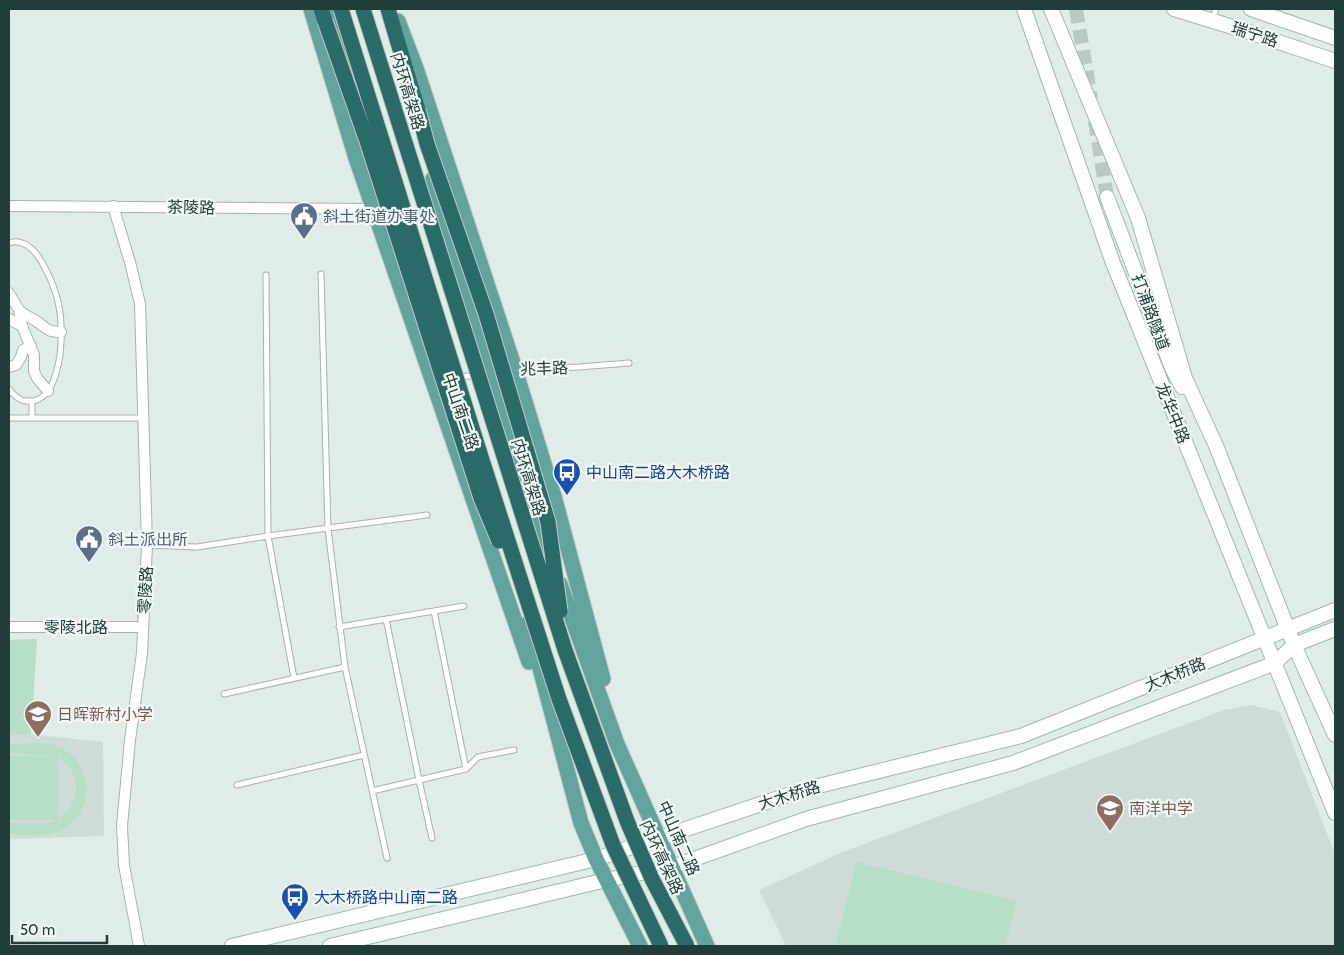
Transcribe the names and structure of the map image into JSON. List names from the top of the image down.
{
  "streets": {
    "highway": ["内环高架路"],
    "main road": ["中山南二路"],
    "street": [
      "瑞宁路",
      "茶陵路",
      "打浦路隧道",
      "龙华中路",
      "零陵路",
      "零陵北路",
      "大木桥路"
    ],
    "lane": ["兆丰路"]
  },
  "crossings": [
    ["茶陵路", "中山南二路"],
    ["茶陵路", "零陵路"],
    ["打浦路隧道", "龙华中路"],
    ["兆丰路", "中山南二路"],
    ["中山南二路", "大木桥路"],
    ["龙华中路", "大木桥路"],
    ["零陵路", "零陵北路"]
  ],
  "places": {
    "public building": ["斜土街道办事处", "斜土派出所"],
    "bus stop": ["中山南二路大木桥路", "大木桥路中山南二路"],
    "school or university": ["日晖新村小学", "南洋中学"]
  },
  "scale_bar": "50 m"
}
